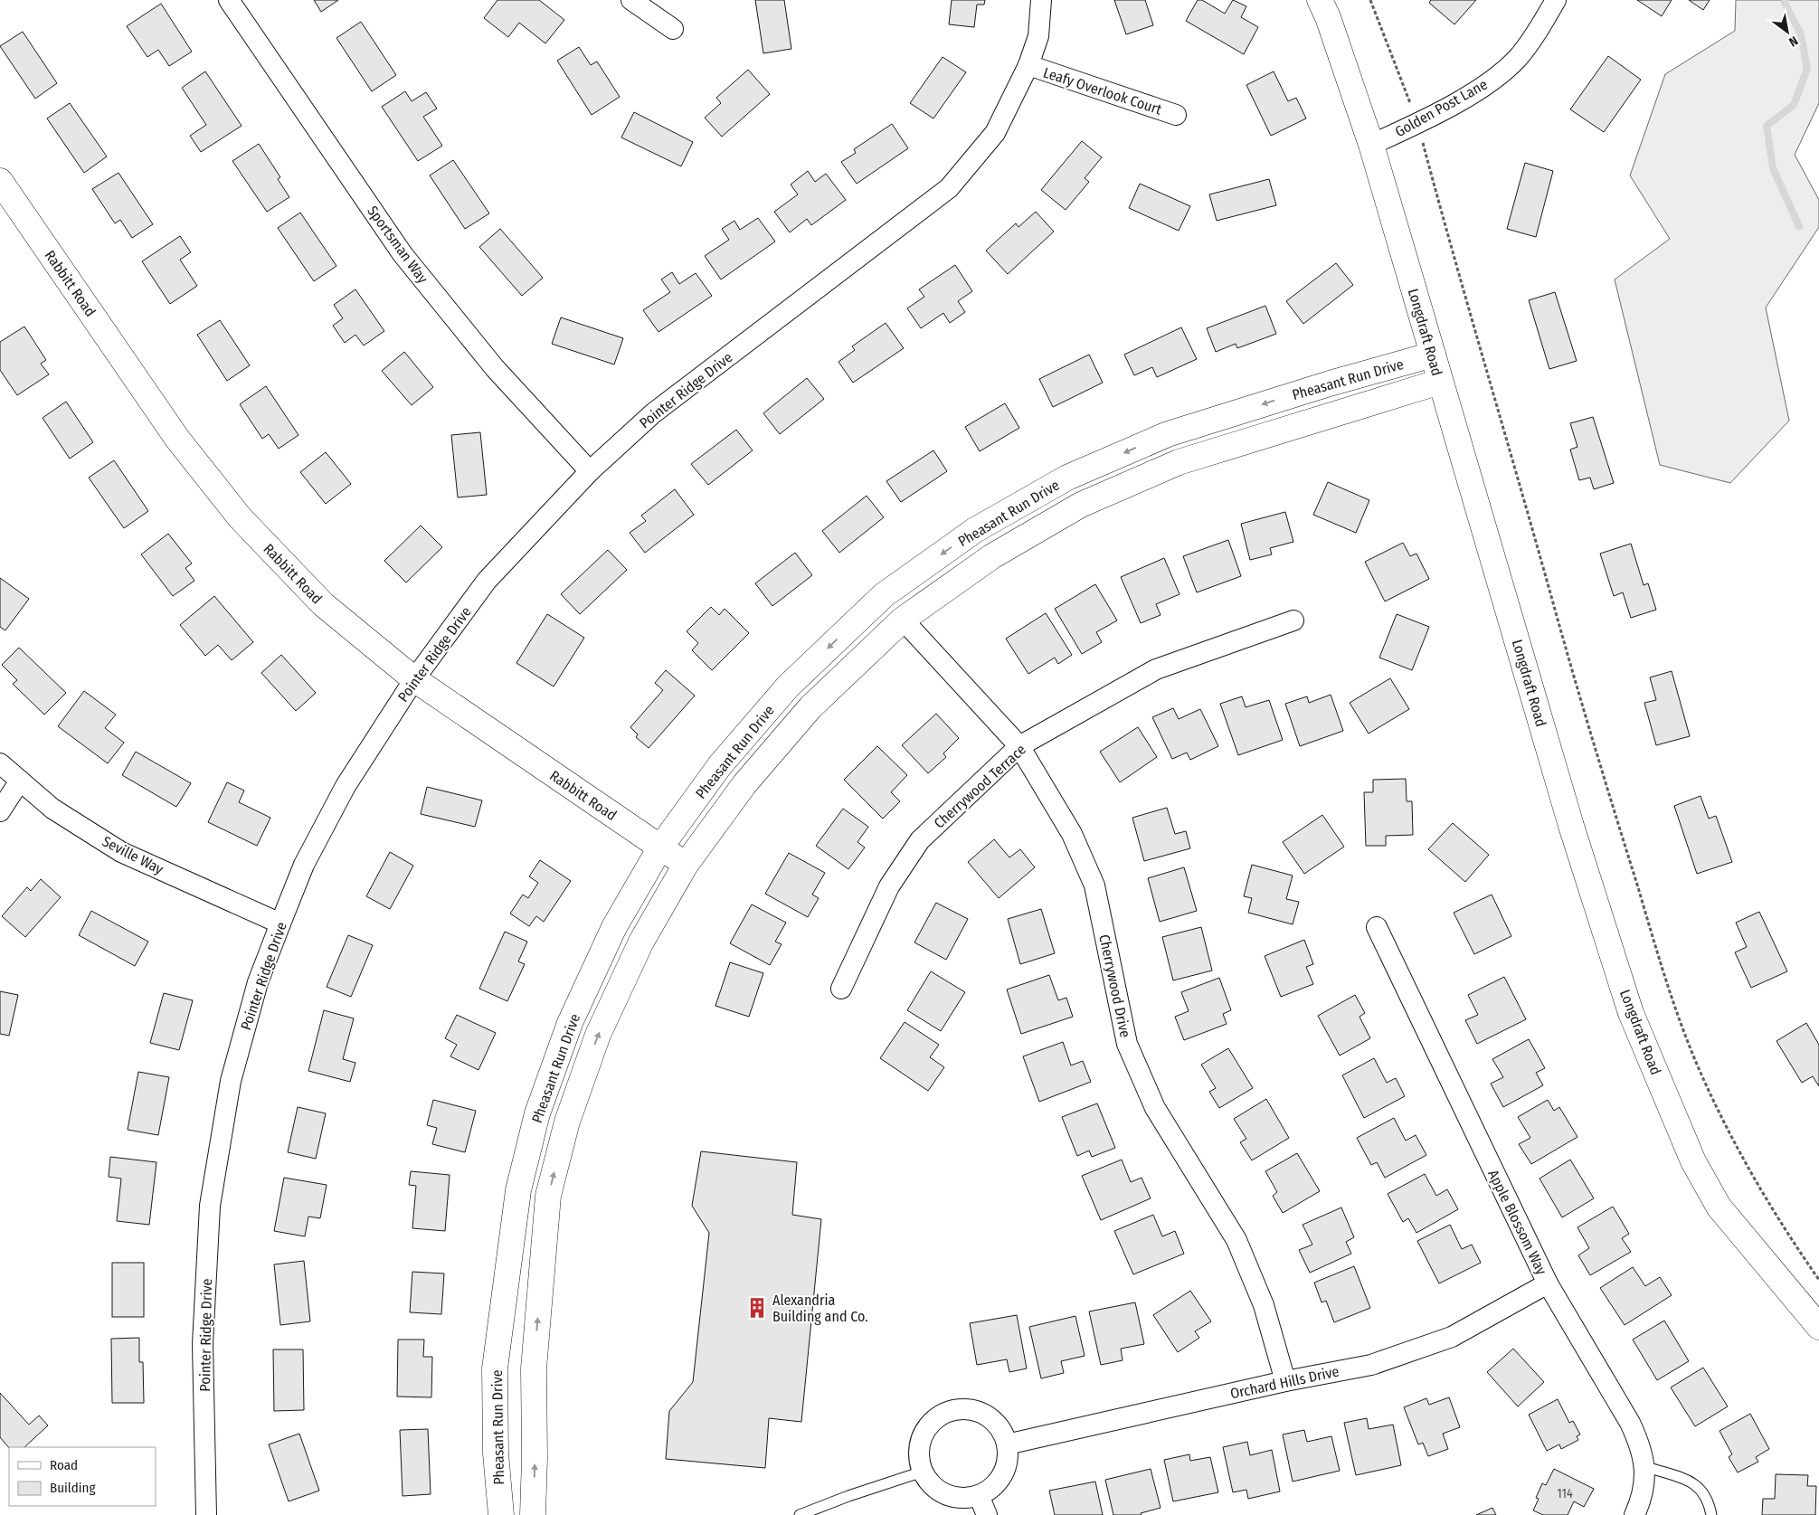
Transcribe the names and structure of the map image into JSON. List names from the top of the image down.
{
  "streets": {
    "street": [
      "Leafy Overlook Court",
      "Golden Post Lane",
      "Sportsman Way",
      "Rabbitt Road",
      "Longdraft Road",
      "Pheasant Run Drive",
      "Pointer Ridge Drive",
      "Cherrywood Terrace",
      "Seville Way",
      "Cherrywood Drive",
      "Apple Blossom Way",
      "Orchard Hills Drive"
    ]
  },
  "crossings": [
    ["Leafy Overlook Court", "Pointer Ridge Drive"],
    ["Golden Post Lane", "Longdraft Road"],
    ["Sportsman Way", "Pointer Ridge Drive"],
    ["Rabbitt Road", "Pheasant Run Drive"],
    ["Rabbitt Road", "Pointer Ridge Drive"],
    ["Longdraft Road", "Pheasant Run Drive"],
    ["Pheasant Run Drive", "Cherrywood Drive"],
    ["Pointer Ridge Drive", "Seville Way"],
    ["Cherrywood Terrace", "Cherrywood Drive"],
    ["Cherrywood Drive", "Orchard Hills Drive"],
    ["Apple Blossom Way", "Orchard Hills Drive"]
  ],
  "places": {
    "building": ["Alexandria Building and Co."]
  },
  "house_numbers": ["114"],
  "legend": ["Road", "Building"],
  "north": "bottom right"
}
